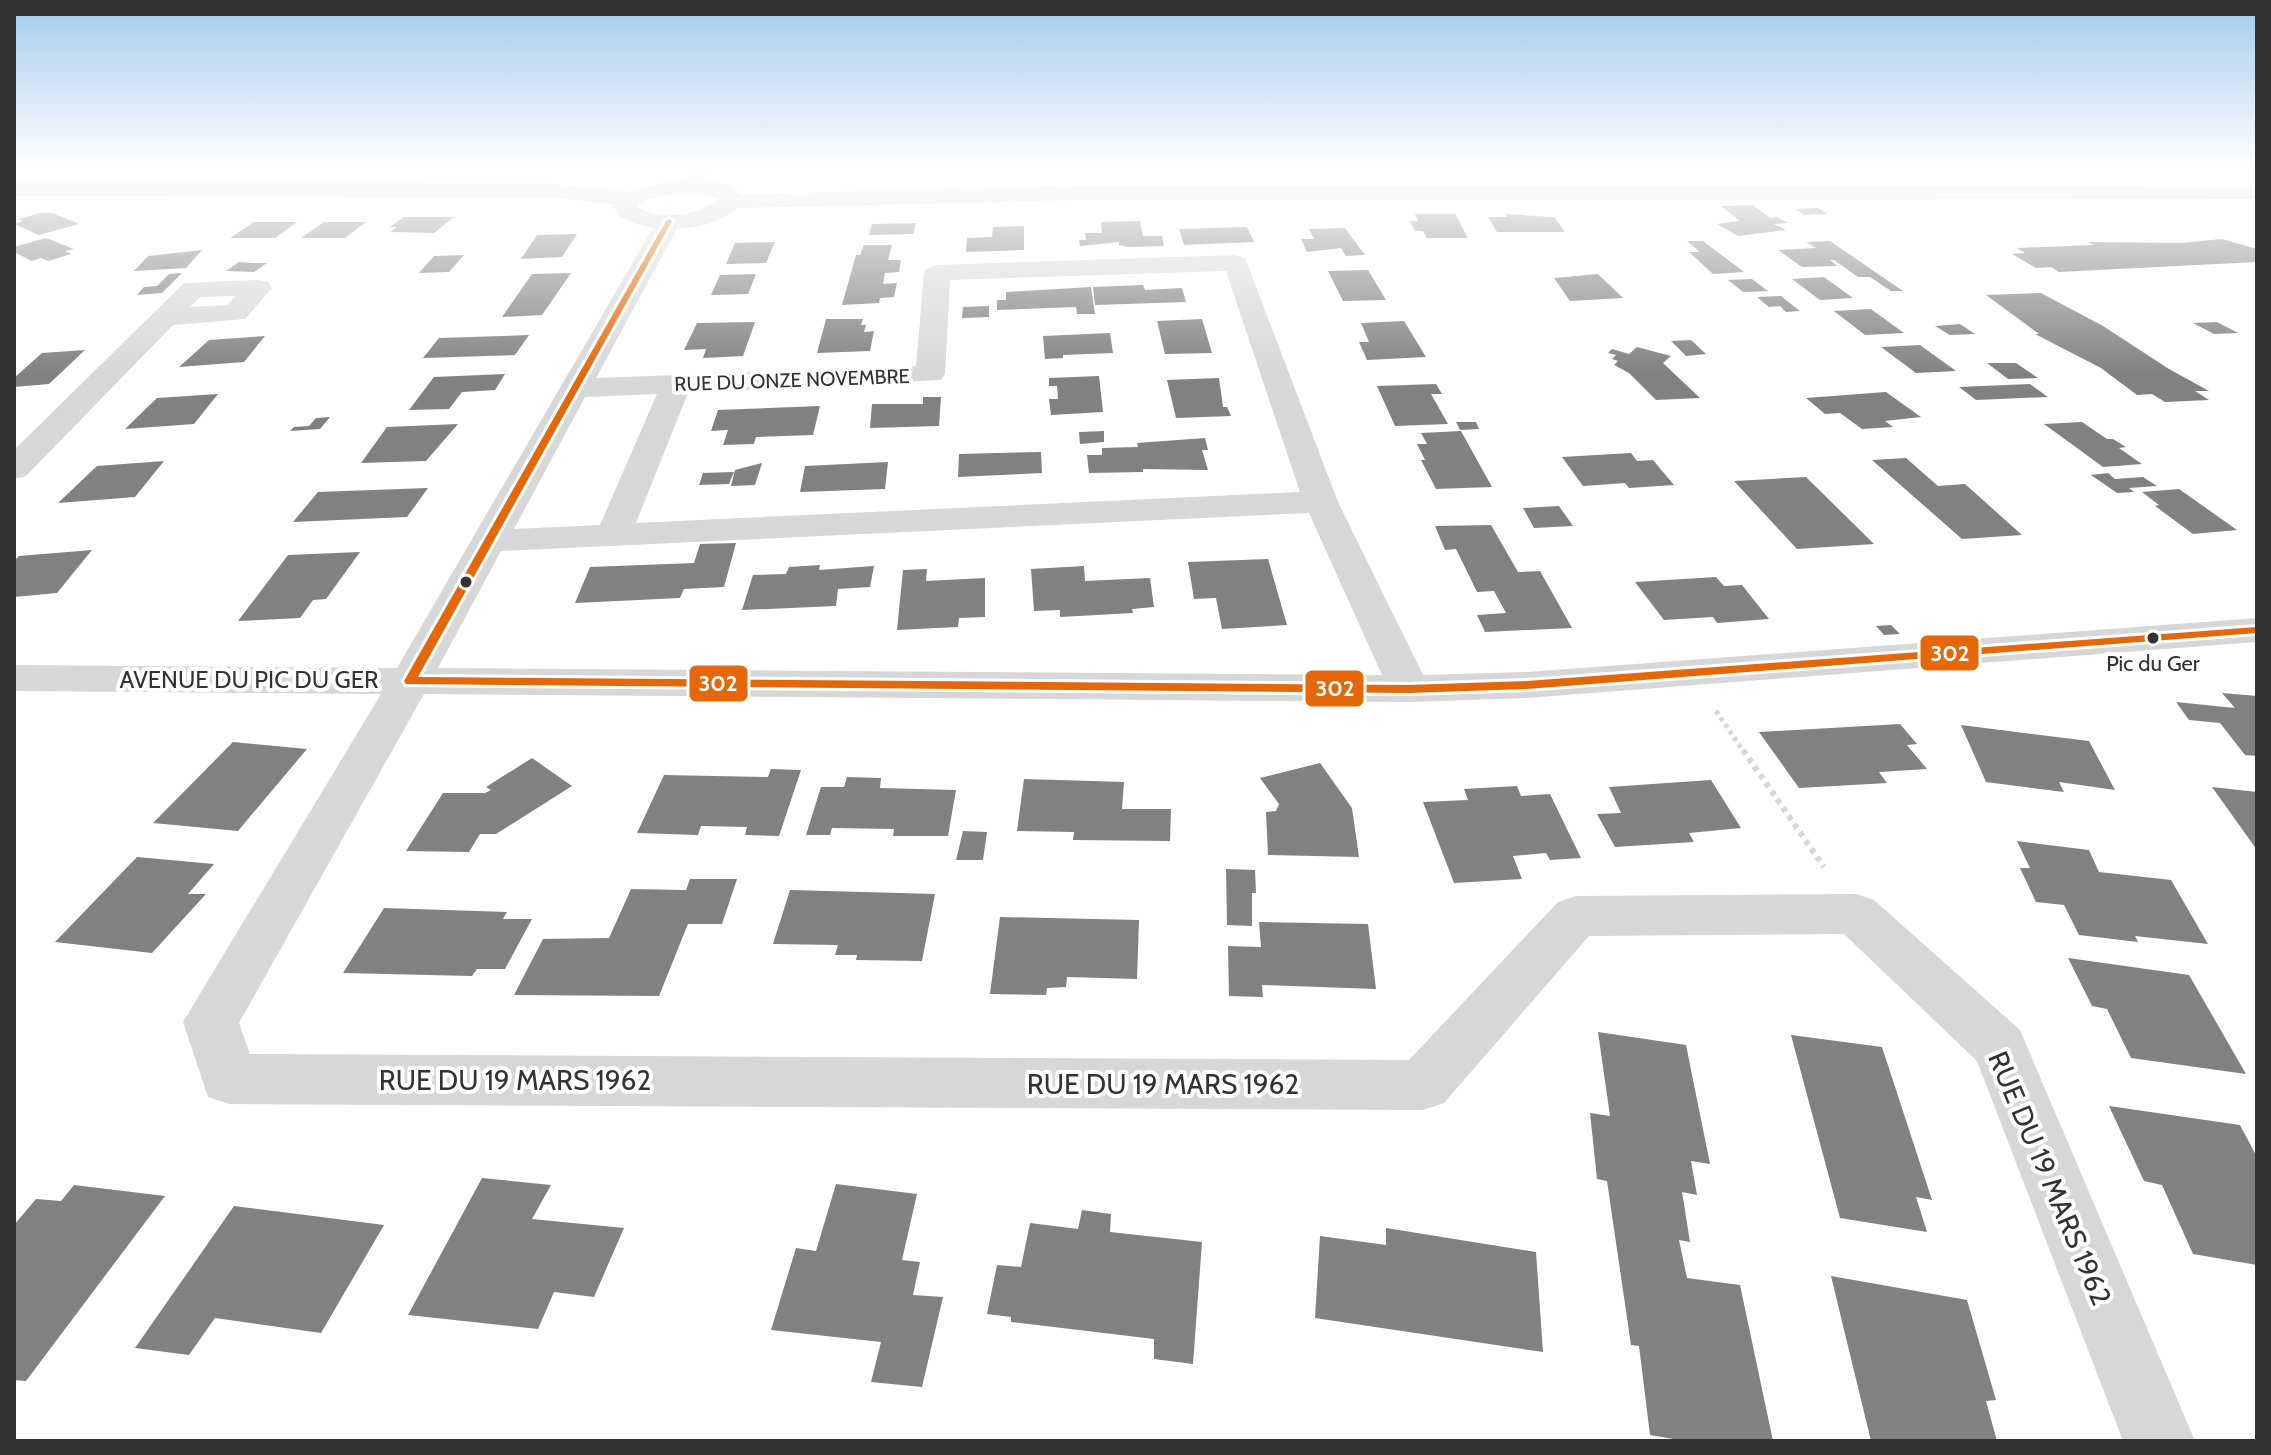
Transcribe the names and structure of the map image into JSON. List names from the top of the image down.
{
  "streets": {
    "street": ["RUE DU ONZE NOVEMBRE", "AVENUE DU PIC DU GER", "RUE DU 19 MARS 1962"]
  },
  "crossings": [
    ["RUE DU ONZE NOVEMBRE", "AVENUE DU PIC DU GER"],
    ["AVENUE DU PIC DU GER", "RUE DU 19 MARS 1962"]
  ],
  "places": ["Pic du Ger"],
  "lines": ["transit line 302"]
}
